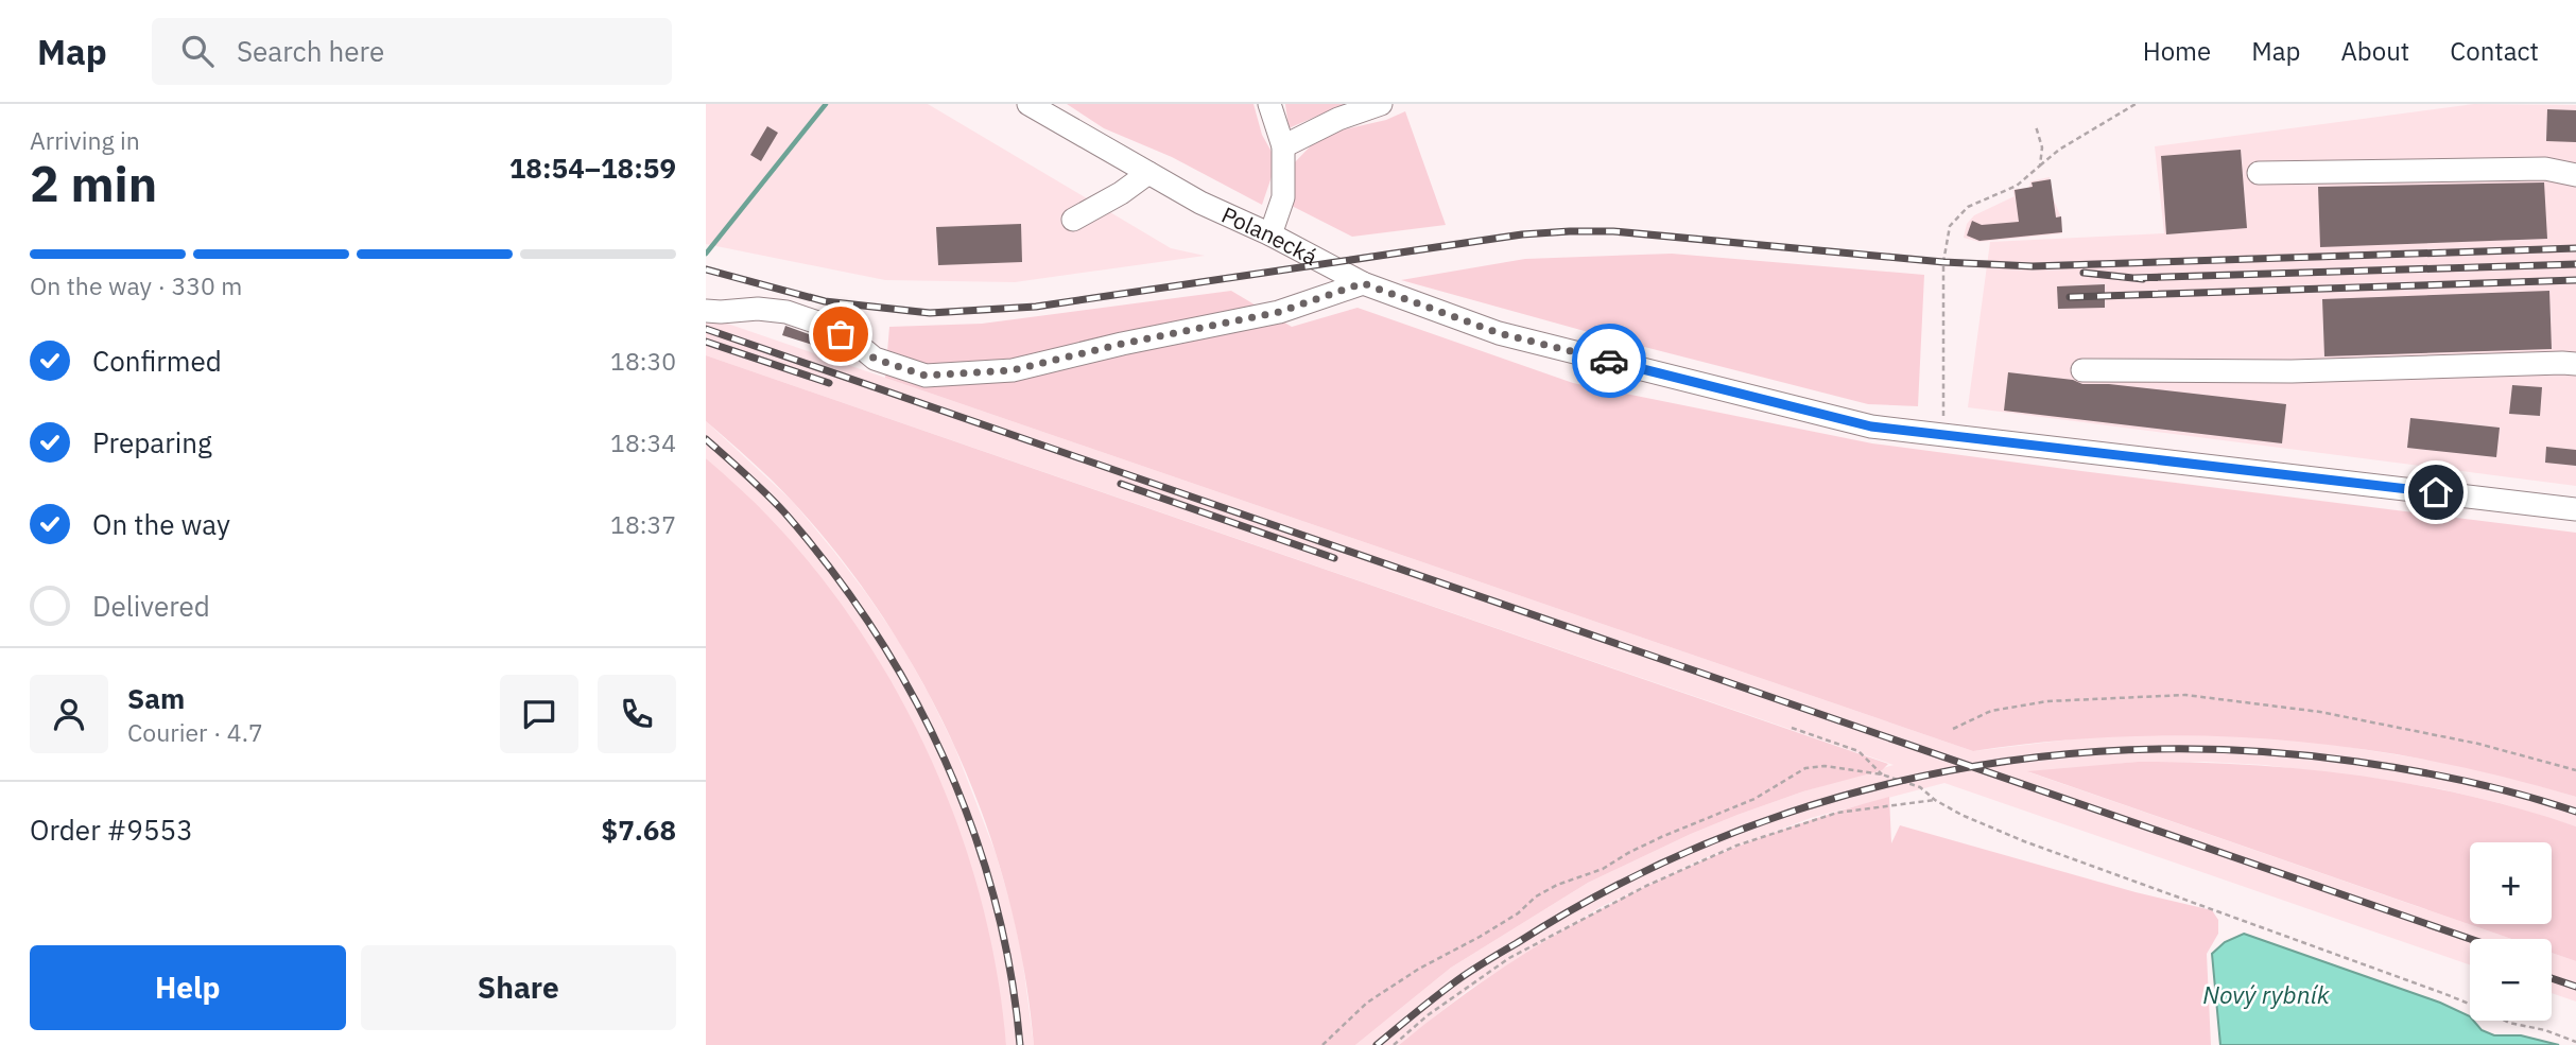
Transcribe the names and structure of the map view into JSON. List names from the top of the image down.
{
  "streets": {
    "street": ["Polanecká"]
  },
  "water": ["Nový rybník"],
  "page": {
    "header": "Map",
    "search": "Search here",
    "nav": [
      "Home",
      "Map",
      "About",
      "Contact"
    ],
    "heading": ["2 min", "Arriving in", "18:54–18:59"],
    "panel": [
      "Sam",
      "Courier · 4.7",
      "Order #9553",
      "$7.68"
    ],
    "bar": "On the way · 330 m",
    "list": [
      ["Confirmed", "18:30"],
      ["Preparing", "18:34"],
      ["On the way", "18:37"],
      "Delivered"
    ],
    "map_buttons": ["+", "−"],
    "buttons": ["Help", "Share"]
  }
}
